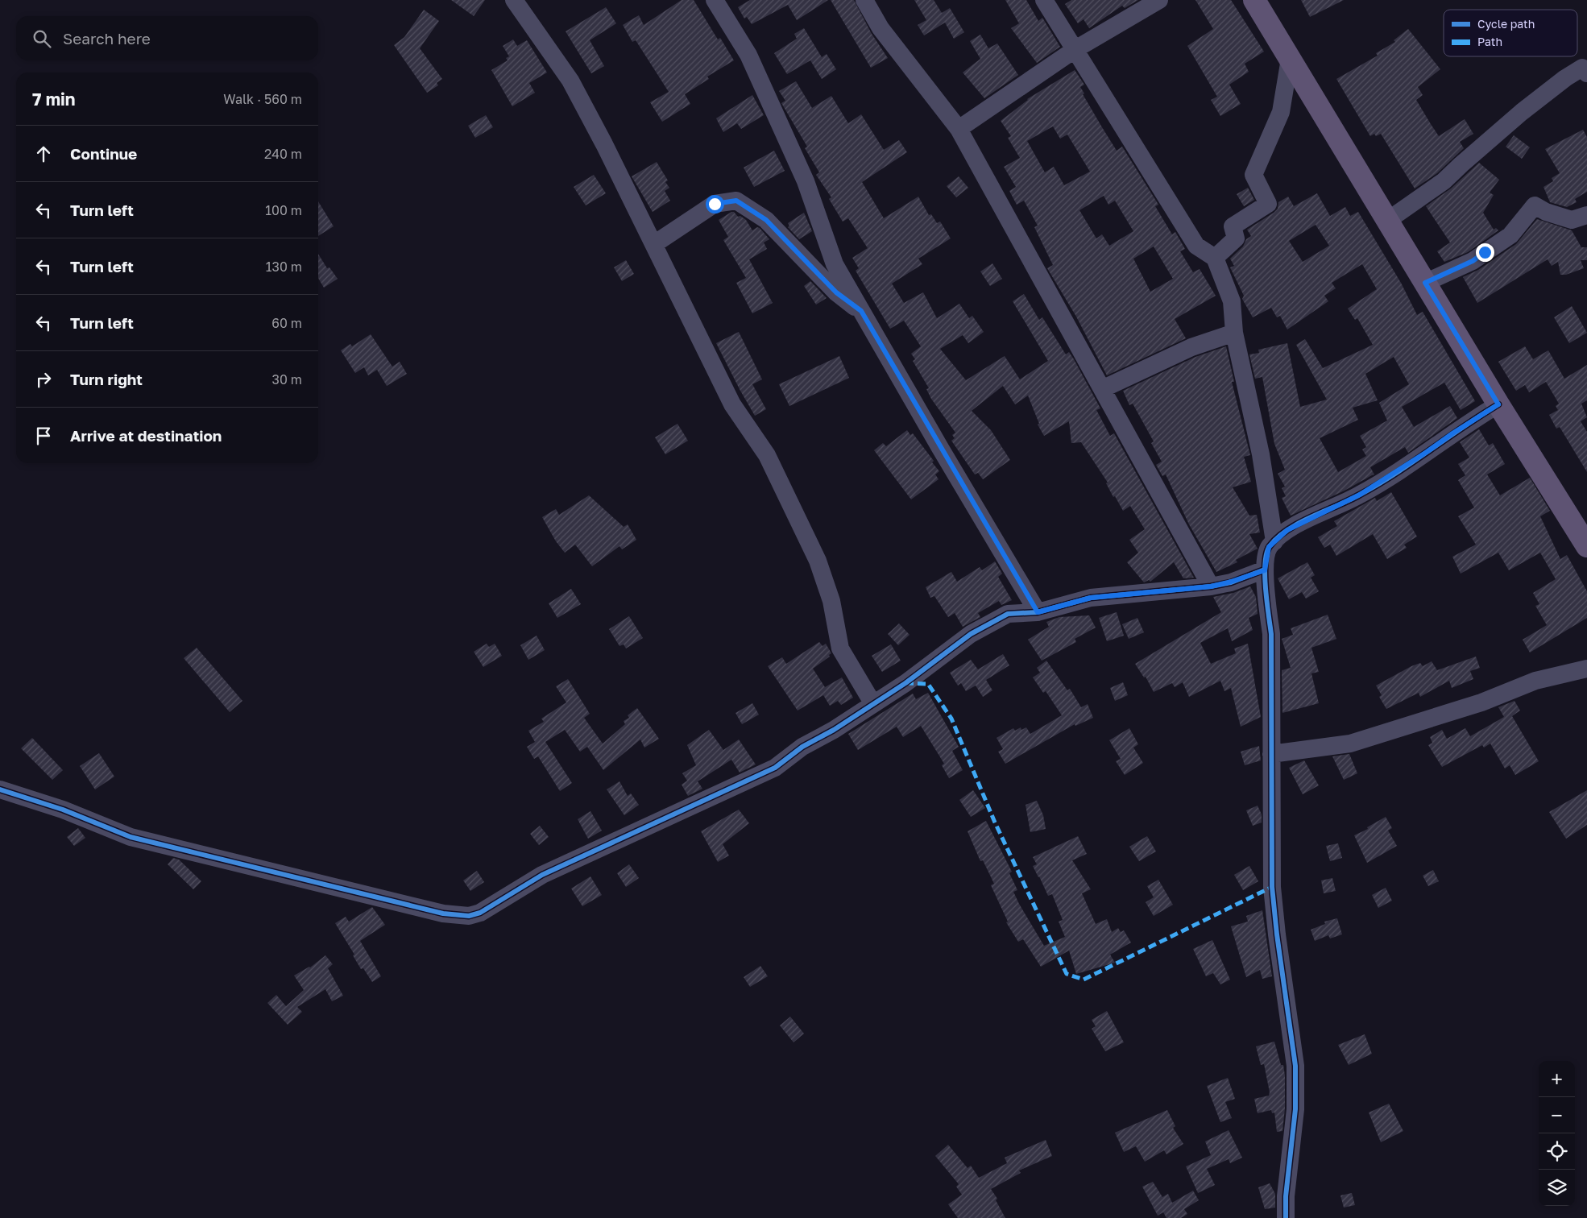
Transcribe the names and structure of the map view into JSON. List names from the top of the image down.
{
  "legend": ["Cycle path", "Path"],
  "page": {
    "search": "Search here",
    "heading": ["7 min", "Walk · 560 m"],
    "list": [
      ["Continue", "240 m"],
      ["Turn left", "100 m"],
      ["Turn left", "130 m"],
      ["Turn left", "60 m"],
      ["Turn right", "30 m"],
      "Arrive at destination"
    ],
    "map_buttons": ["+", "−"]
  }
}
